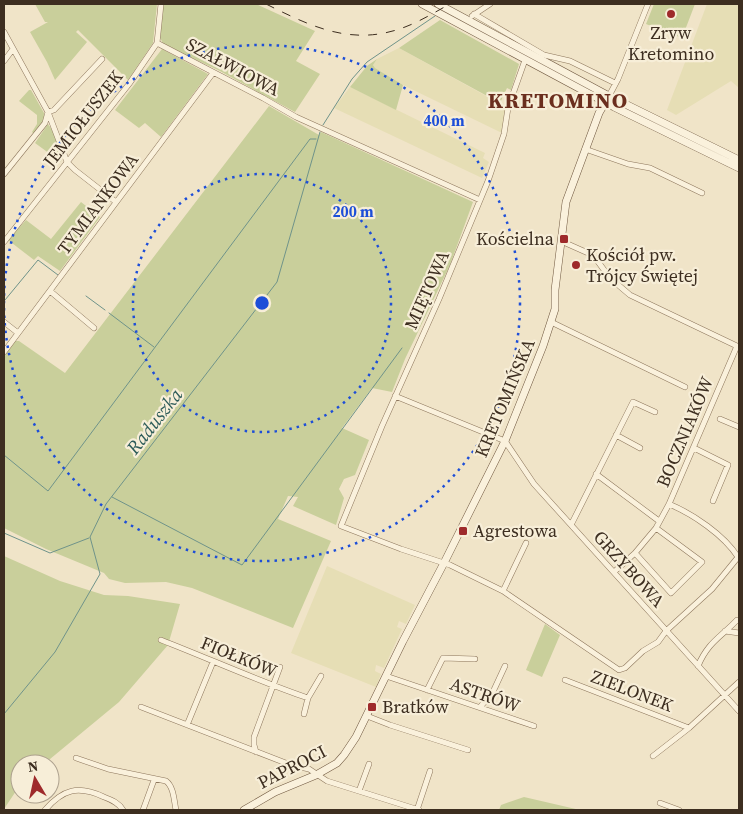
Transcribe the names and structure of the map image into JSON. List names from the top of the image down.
{
  "streets": {
    "street": [
      "SZAŁWIOWA",
      "JEMIOŁUSZEK",
      "TYMIANKOWA",
      "MIĘTOWA",
      "KRETOMIŃSKA",
      "BOCZNIAKÓW",
      "GRZYBOWA",
      "FIOŁKÓW",
      "ZIELONEK",
      "ASTRÓW",
      "PAPROCI"
    ]
  },
  "crossings": [
    ["SZAŁWIOWA", "JEMIOŁUSZEK"],
    ["SZAŁWIOWA", "TYMIANKOWA"],
    ["SZAŁWIOWA", "MIĘTOWA"],
    ["MIĘTOWA", "KRETOMIŃSKA"],
    ["KRETOMIŃSKA", "GRZYBOWA"],
    ["KRETOMIŃSKA", "ASTRÓW"],
    ["KRETOMIŃSKA", "PAPROCI"],
    ["BOCZNIAKÓW", "GRZYBOWA"]
  ],
  "districts": ["KRETOMINO"],
  "water": ["Raduszka"],
  "places": {
    "other": ["Zryw Kretomino", "Kościół pw. Trójcy Świętej"],
    "transit": ["Kościelna", "Agrestowa", "Bratków"]
  },
  "north": "top",
  "rings": ["400 m", "200 m"]
}
